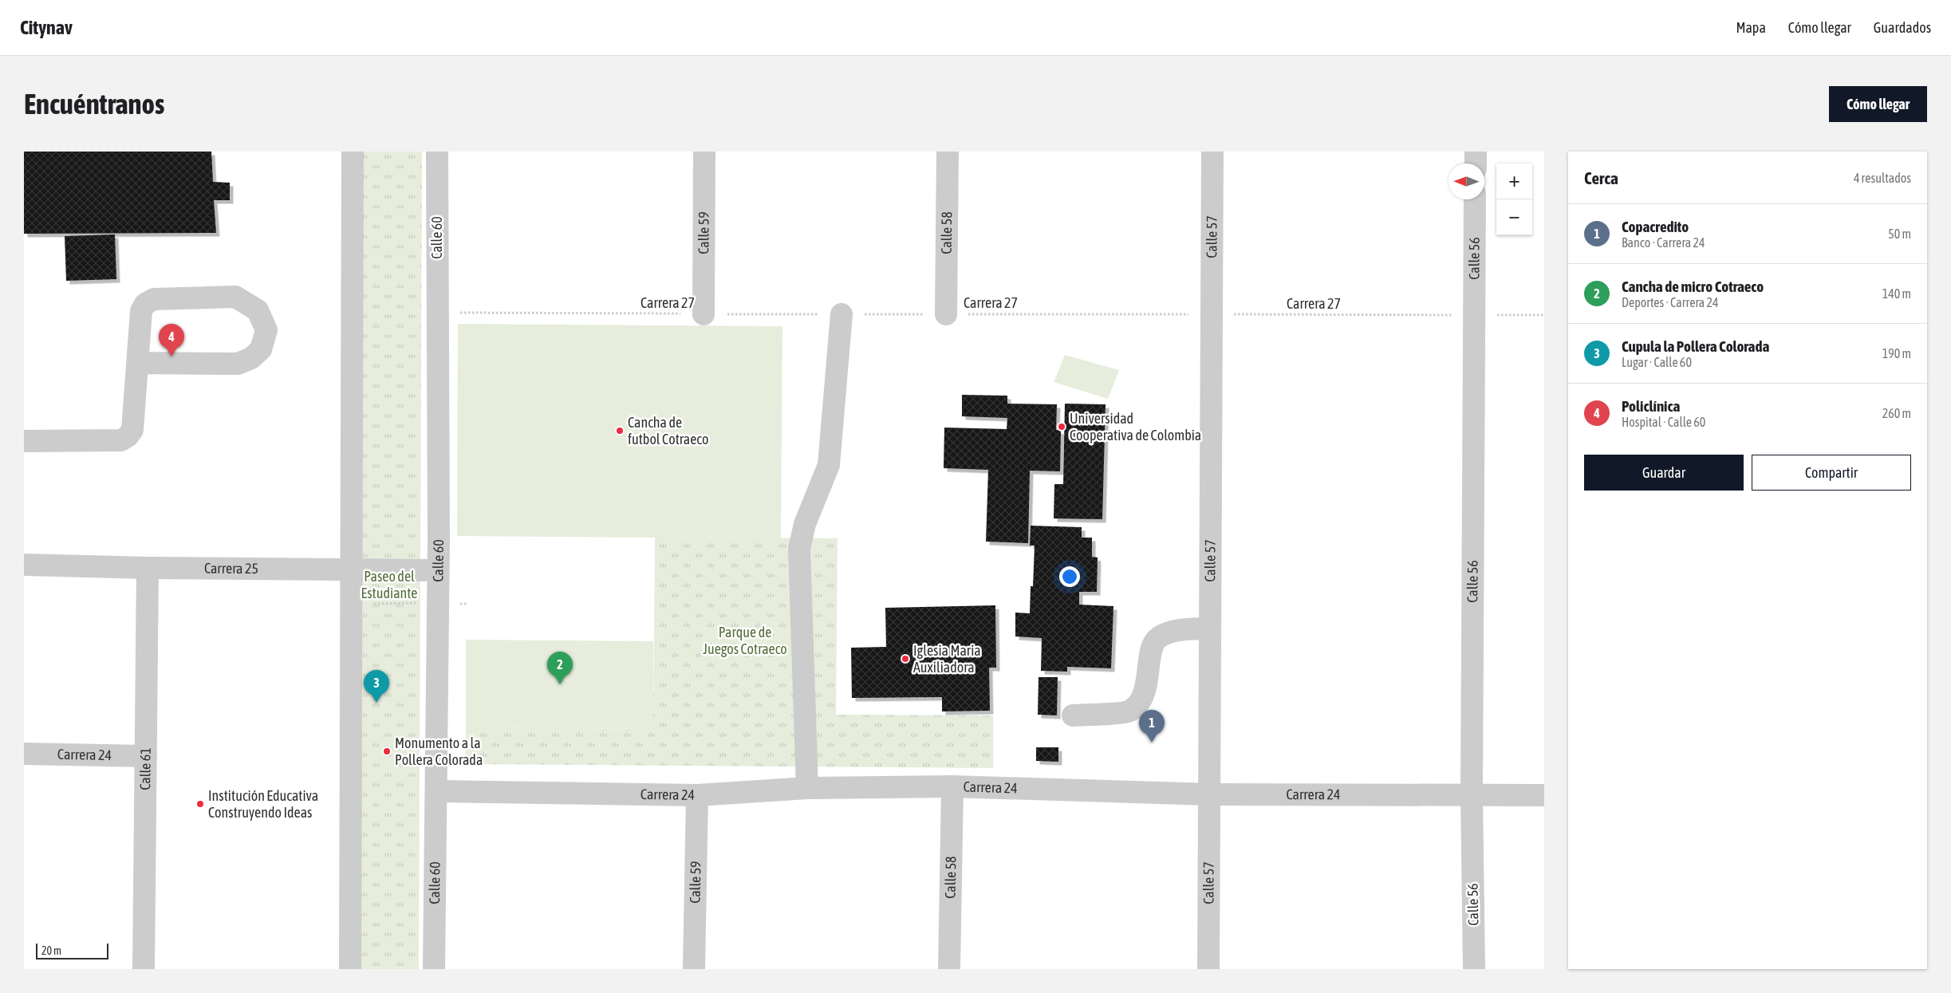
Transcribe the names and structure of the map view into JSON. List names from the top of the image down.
{
  "streets": {
    "street": [
      "Calle 59",
      "Calle 58",
      "Calle 60",
      "Calle 57",
      "Calle 56",
      "Carrera 25",
      "Carrera 24",
      "Calle 61"
    ],
    "path": ["Carrera 27"]
  },
  "crossings": [
    ["Calle 59", "Carrera 27"],
    ["Calle 59", "Carrera 24"],
    ["Calle 58", "Carrera 27"],
    ["Calle 58", "Carrera 24"],
    ["Calle 60", "Carrera 27"],
    ["Calle 60", "Carrera 25"],
    ["Calle 60", "Carrera 24"],
    ["Calle 57", "Carrera 27"],
    ["Calle 57", "Carrera 24"],
    ["Calle 56", "Carrera 27"],
    ["Calle 56", "Carrera 24"],
    ["Carrera 25", "Calle 61"],
    ["Carrera 24", "Calle 61"]
  ],
  "parks": ["Paseo del Estudiante", "Parque de Juegos Cotraeco"],
  "places": [
    "Universidad Cooperativa de Colombia",
    "Cancha de futbol Cotraeco",
    "Iglesia Maria Auxiliadora",
    "Monumento a la Pollera Colorada",
    "Institución Educativa Construyendo Ideas"
  ],
  "scale_bar": "20 m",
  "north": "left",
  "page": {
    "header": "Citynav",
    "nav": ["Mapa", "Cómo llegar", "Guardados"],
    "buttons": [
      "Cómo llegar",
      ["Guardar", "Compartir"]
    ],
    "title": "Encuéntranos",
    "heading": ["Cerca", "4 resultados"],
    "map_buttons": ["+", "−"],
    "list": [
      {
        "mark": "1",
        "name": "Copacredito",
        "note": "Banco · Carrera 24",
        "value": "50 m"
      },
      {
        "mark": "2",
        "name": "Cancha de micro Cotraeco",
        "note": "Deportes · Carrera 24",
        "value": "140 m"
      },
      {
        "mark": "3",
        "name": "Cupula la Pollera Colorada",
        "note": "Lugar · Calle 60",
        "value": "190 m"
      },
      {
        "mark": "4",
        "name": "Policlínica",
        "note": "Hospital · Calle 60",
        "value": "260 m"
      }
    ],
    "pins": [
      "4",
      "2",
      "3",
      "1"
    ],
    "scale": "20 m"
  }
}
